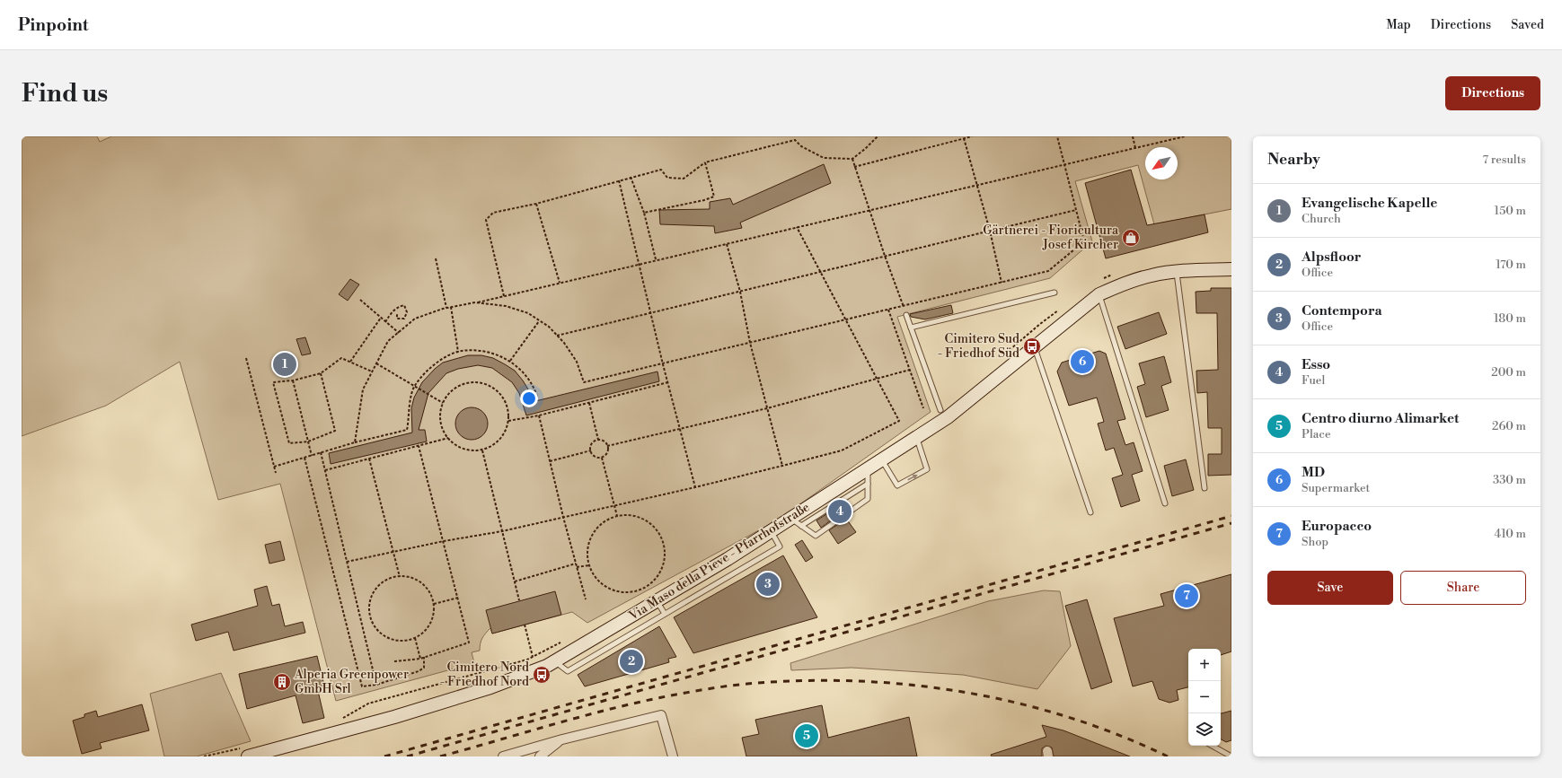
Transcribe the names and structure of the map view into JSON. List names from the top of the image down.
{
  "streets": {
    "street": ["Via Maso della Pieve - Pfarrhofstraße"]
  },
  "places": {
    "shop": ["Gärtnerei - Fioricultura Josef Kircher"],
    "bus stop": ["Cimitero Sud - Friedhof Süd", "Cimitero Nord - Friedhof Nord"],
    "building": ["Alperia Greenpower GmbH Srl"]
  },
  "north": "bottom left",
  "page": {
    "header": "Pinpoint",
    "nav": ["Map", "Directions", "Saved"],
    "buttons": [
      "Directions",
      ["Save", "Share"]
    ],
    "title": "Find us",
    "heading": ["Nearby", "7 results"],
    "list": [
      {
        "mark": "1",
        "name": "Evangelische Kapelle",
        "note": "Church",
        "value": "150 m"
      },
      {
        "mark": "2",
        "name": "Alpsfloor",
        "note": "Office",
        "value": "170 m"
      },
      {
        "mark": "3",
        "name": "Contempora",
        "note": "Office",
        "value": "180 m"
      },
      {
        "mark": "4",
        "name": "Esso",
        "note": "Fuel",
        "value": "200 m"
      },
      {
        "mark": "5",
        "name": "Centro diurno Alimarket",
        "note": "Place",
        "value": "260 m"
      },
      {
        "mark": "6",
        "name": "MD",
        "note": "Supermarket",
        "value": "330 m"
      },
      {
        "mark": "7",
        "name": "Europacco",
        "note": "Shop",
        "value": "410 m"
      }
    ],
    "pins": [
      "6",
      "1",
      "4",
      "3",
      "7",
      "2",
      "5"
    ],
    "map_buttons": ["+", "−"]
  }
}
